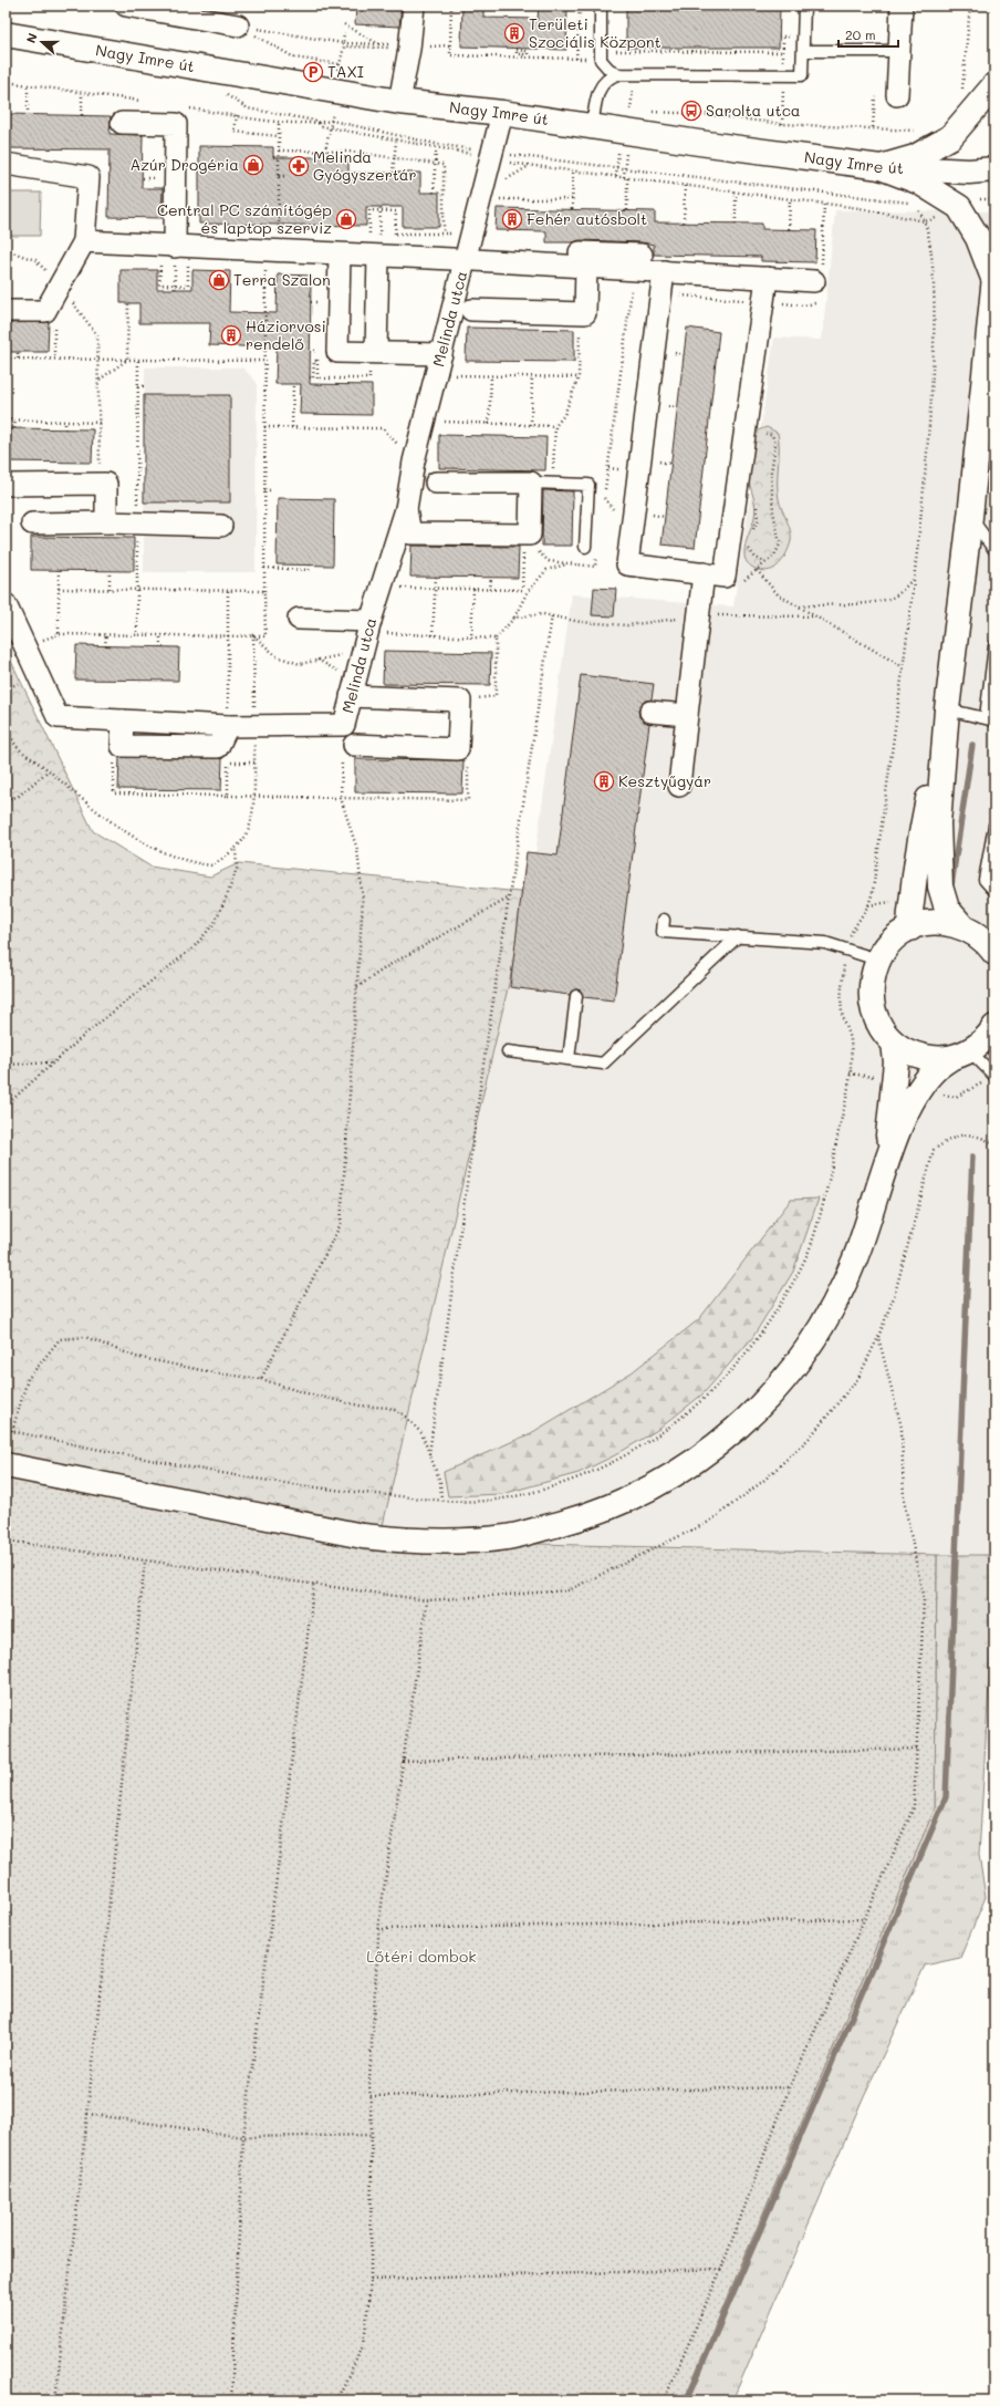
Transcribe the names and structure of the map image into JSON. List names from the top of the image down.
{
  "streets": {
    "main road": ["Nagy Imre út"],
    "street": ["Melinda utca"]
  },
  "crossings": [
    ["Nagy Imre út", "Melinda utca"]
  ],
  "parks": ["Lőtéri dombok"],
  "places": {
    "building": [
      "Területi Szociális Központ",
      "Fehér autósbolt",
      "Háziorvosi rendelő",
      "Kesztyűgyár"
    ],
    "parking": ["TAXI"],
    "bus stop": ["Sarolta utca"],
    "shop": ["Azúr Drogéria", "Central PC számítógép és laptop szerviz", "Terra Szalon"],
    "pharmacy": ["Melinda Gyógyszertár"]
  },
  "scale_bar": "20 m",
  "north": "left"
}
